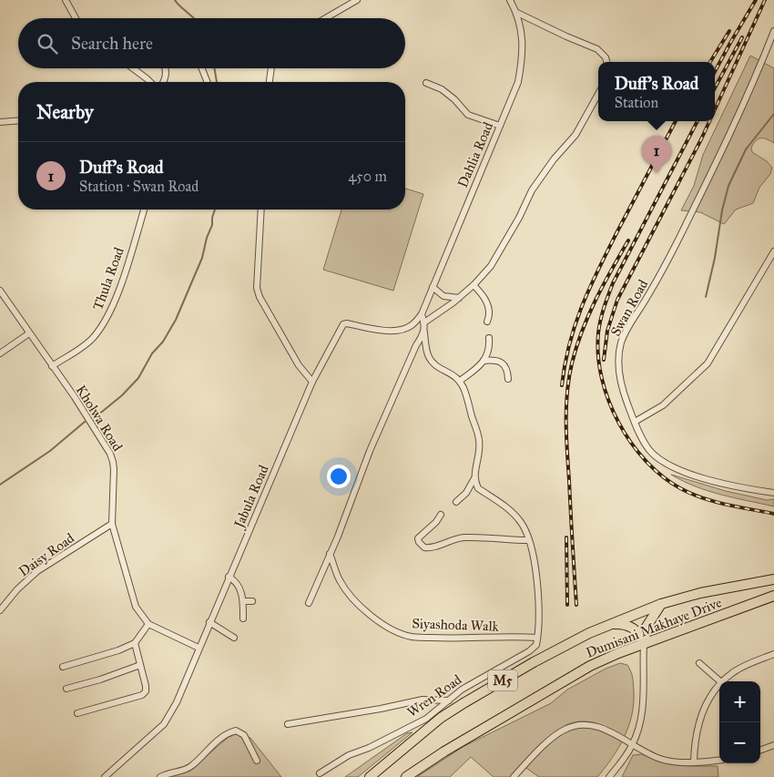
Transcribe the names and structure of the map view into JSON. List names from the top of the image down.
{
  "streets": {
    "main road": ["Dumisani Makhaye Drive", "M5"],
    "street": [
      "Dahlia Road",
      "Thula Road",
      "Swan Road",
      "Kholwa Road",
      "Jabula Road",
      "Daisy Road",
      "Siyashoda Walk",
      "Wren Road"
    ]
  },
  "crossings": [
    ["Dahlia Road", "Jabula Road"],
    ["Thula Road", "Kholwa Road"],
    ["Kholwa Road", "Jabula Road"],
    ["Kholwa Road", "Daisy Road"],
    ["Siyashoda Walk", "Wren Road"]
  ],
  "page": {
    "search": "Search here",
    "popup": ["Duff's Road", "Station"],
    "heading": "Nearby",
    "pins": "1",
    "list": [
      {
        "mark": "1",
        "name": "Duff's Road",
        "note": "Station · Swan Road",
        "value": "450 m"
      }
    ],
    "map_buttons": ["+", "−"]
  }
}
